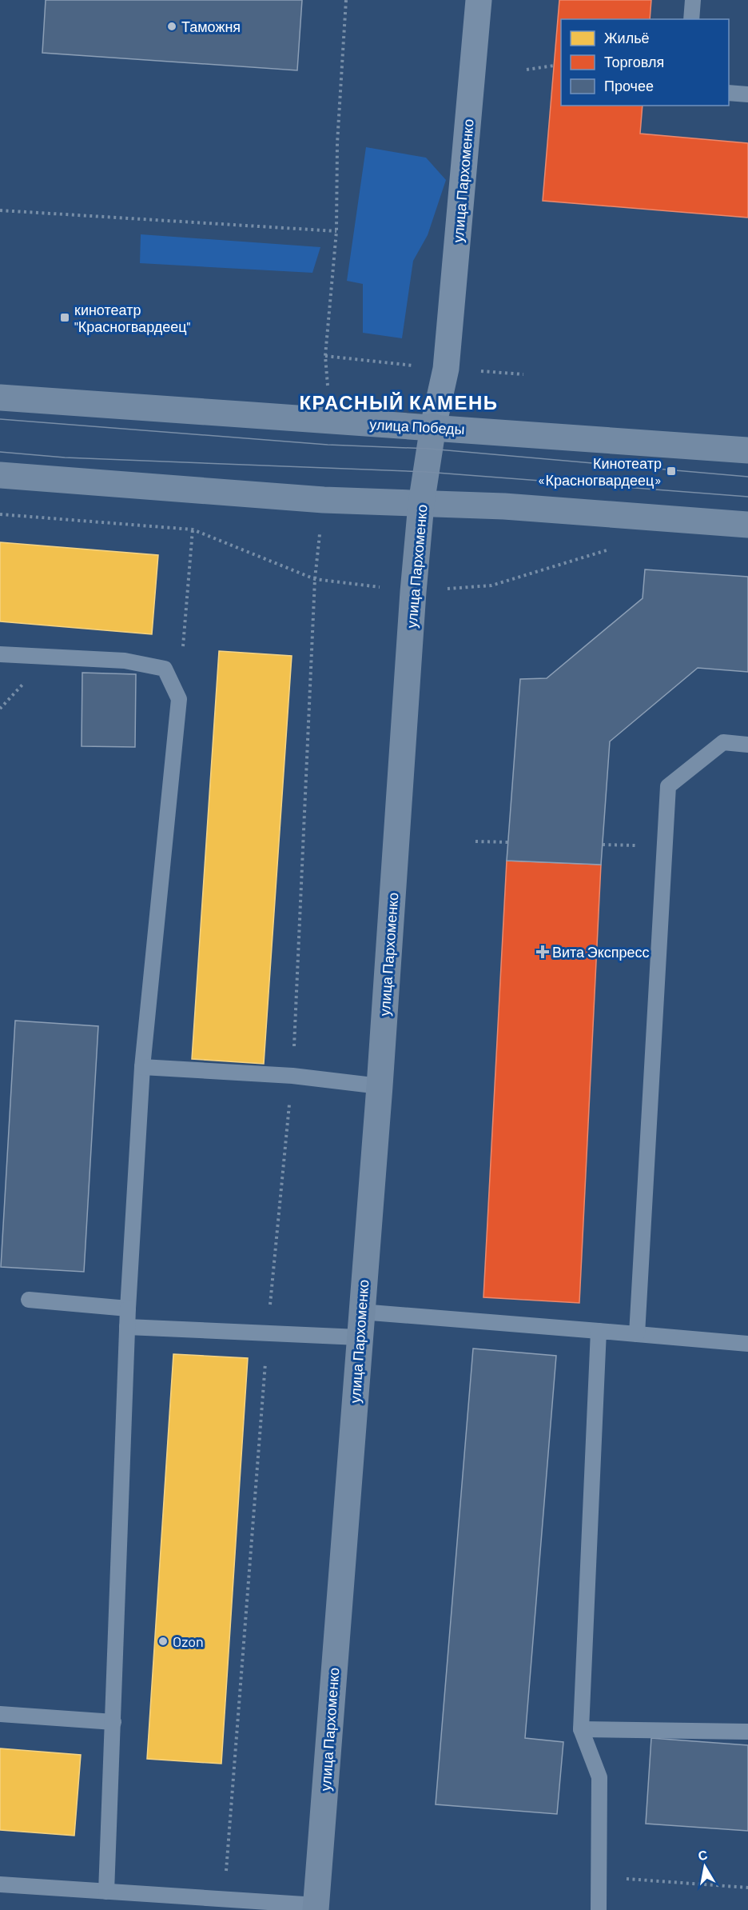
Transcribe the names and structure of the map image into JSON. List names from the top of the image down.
{
  "streets": {
    "main road": ["улица Пархоменко", "улица Победы"]
  },
  "crossings": [
    ["улица Пархоменко", "улица Победы"]
  ],
  "districts": ["КРАСНЫЙ КАМЕНЬ"],
  "places": {
    "other": ["Таможня", "Ozon"],
    "transit": ["кинотеатр \"Красногвардеец\"", "Кинотеатр «Красногвардеец»"],
    "health": ["Вита Экспресс"]
  },
  "legend": ["Жильё", "Торговля", "Прочее"],
  "north": "top"
}
